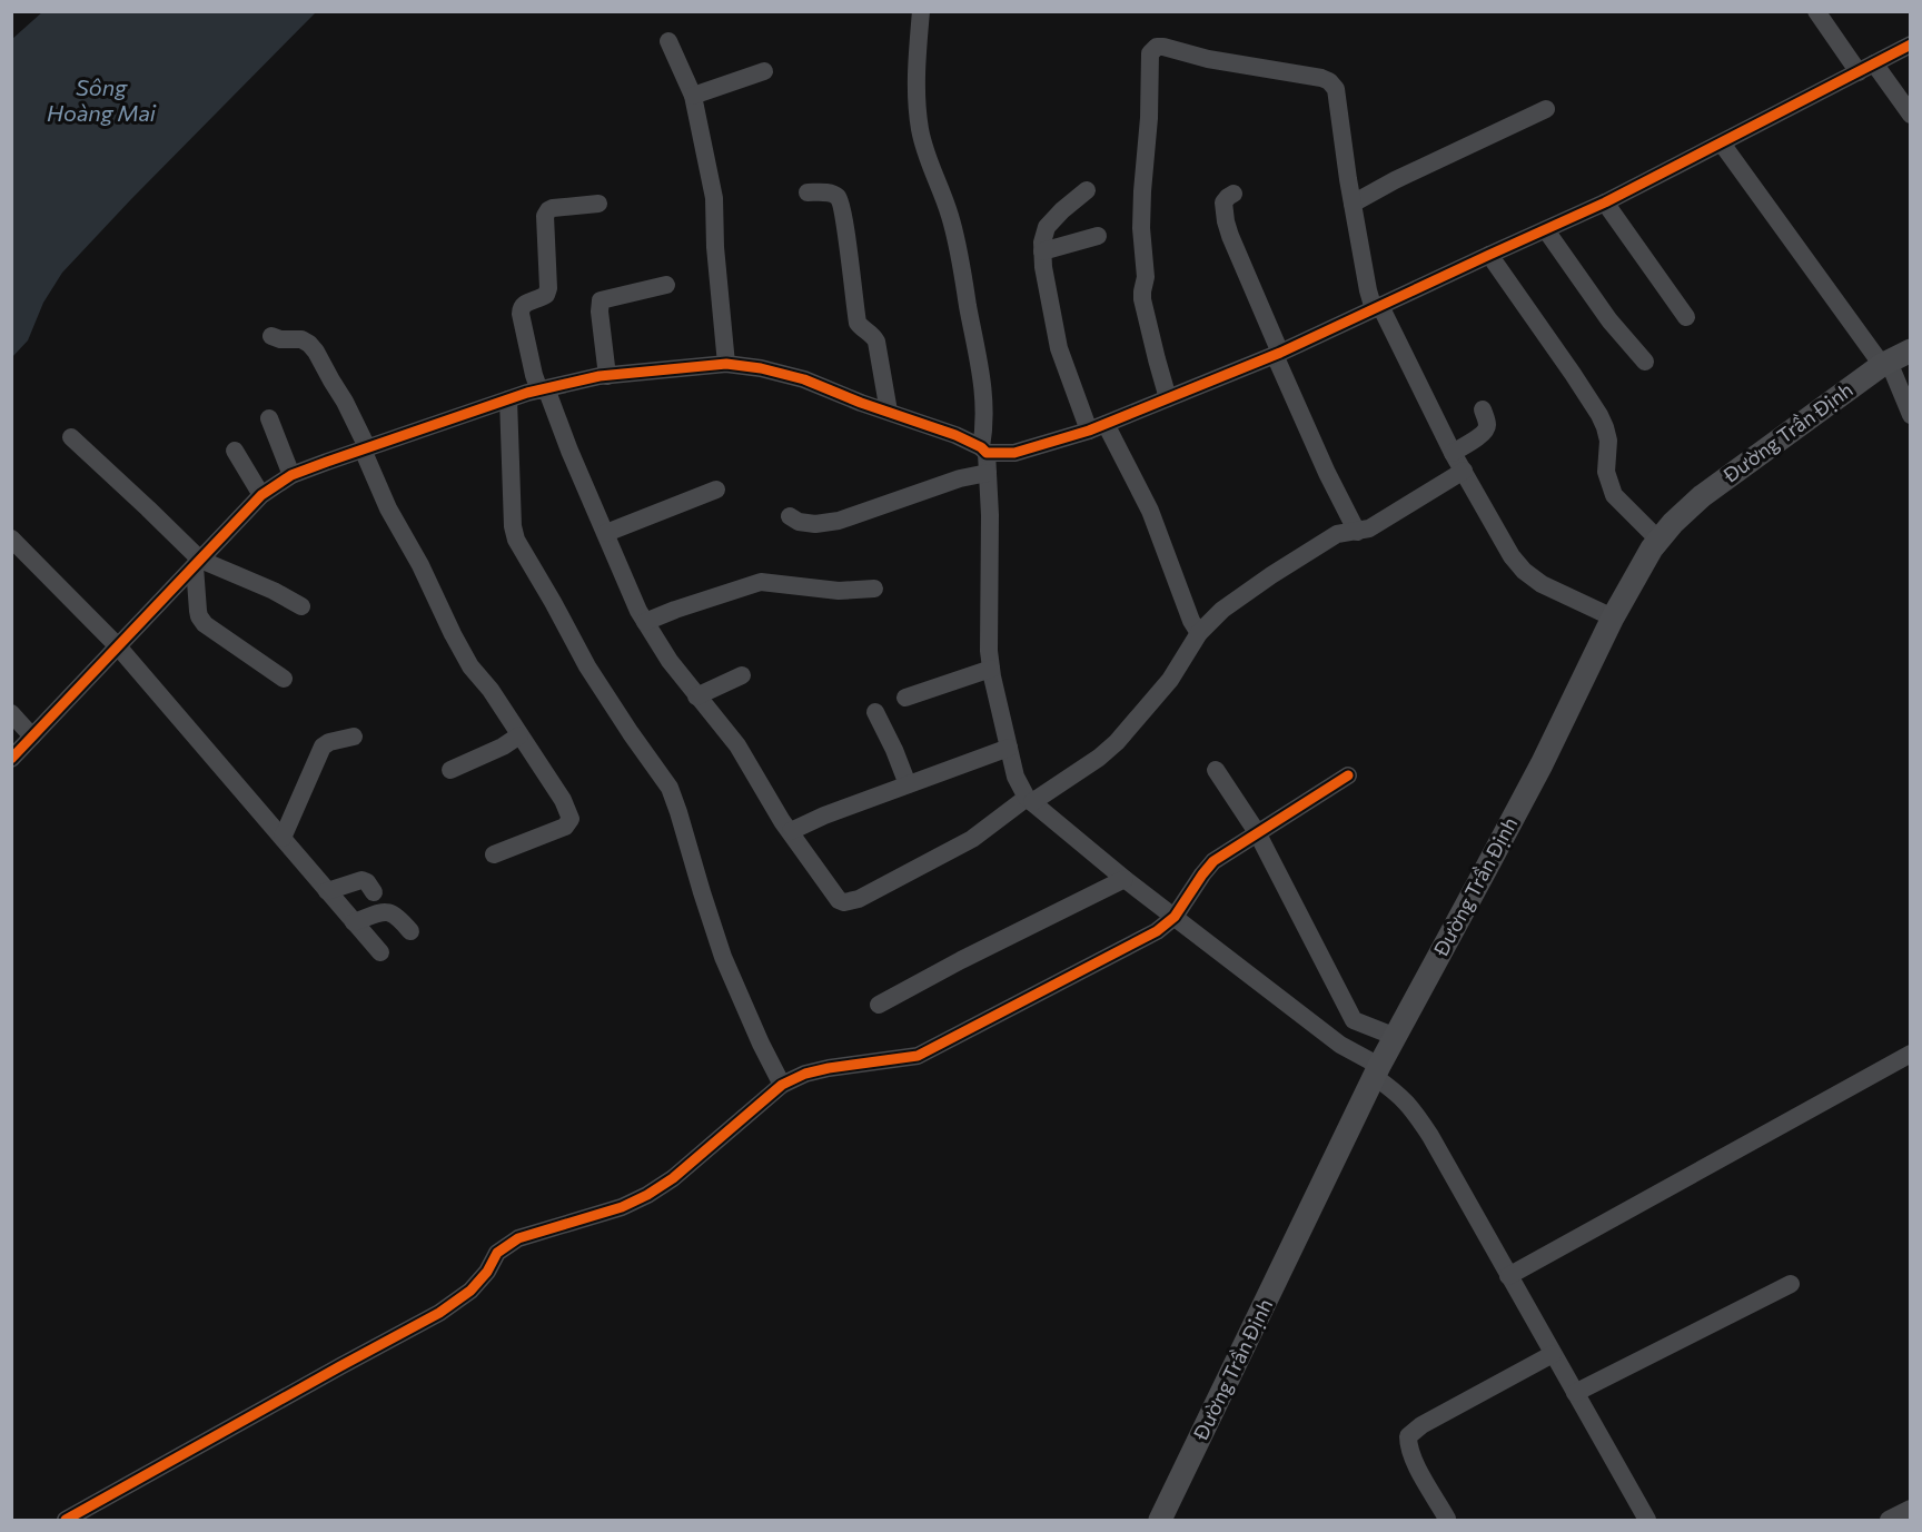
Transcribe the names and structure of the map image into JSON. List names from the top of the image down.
{
  "streets": {
    "main road": ["Đường Trần Định"]
  },
  "water": ["Sông Hoàng Mai"]
}
